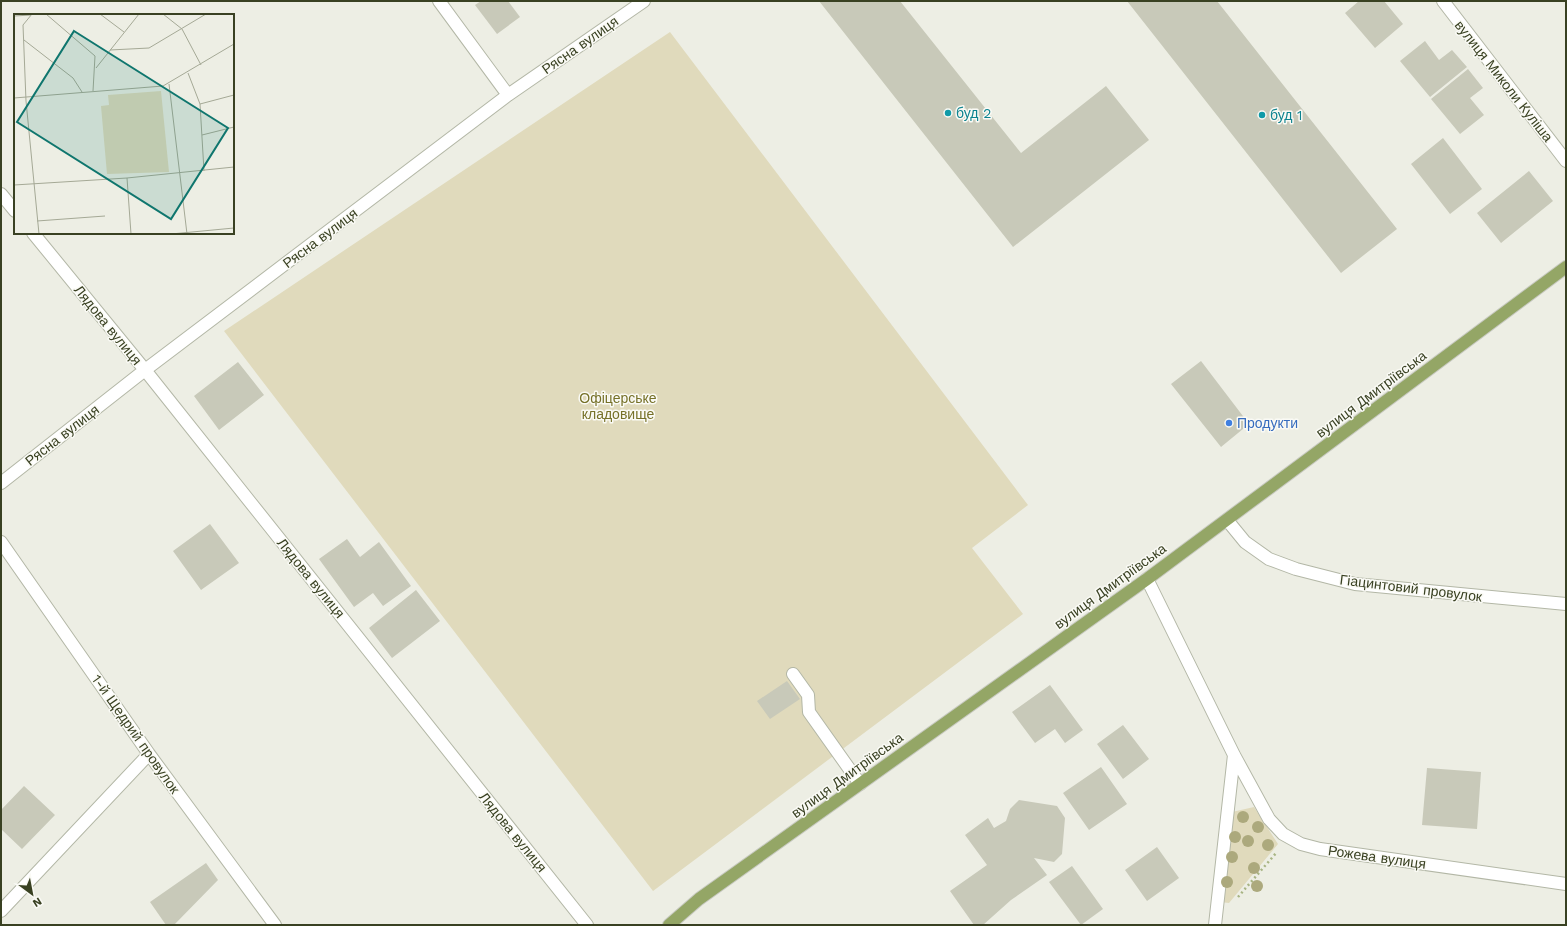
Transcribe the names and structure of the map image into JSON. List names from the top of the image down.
{
  "streets": {
    "main road": ["вулиця Дмитріївська"],
    "street": [
      "Рясна вулиця",
      "вулиця Миколи Куліша",
      "Лядова вулиця",
      "Гіацинтовий провулок",
      "1-й Щедрий провулок",
      "Рожева вулиця"
    ]
  },
  "crossings": [
    ["Рясна вулиця", "Лядова вулиця"],
    ["вулиця Дмитріївська", "Гіацинтовий провулок"],
    ["вулиця Дмитріївська", "Рожева вулиця"]
  ],
  "parks": ["Офіцерське кладовище"],
  "places": ["буд 2", "буд 1", "Продукти"],
  "north": "bottom right"
}
